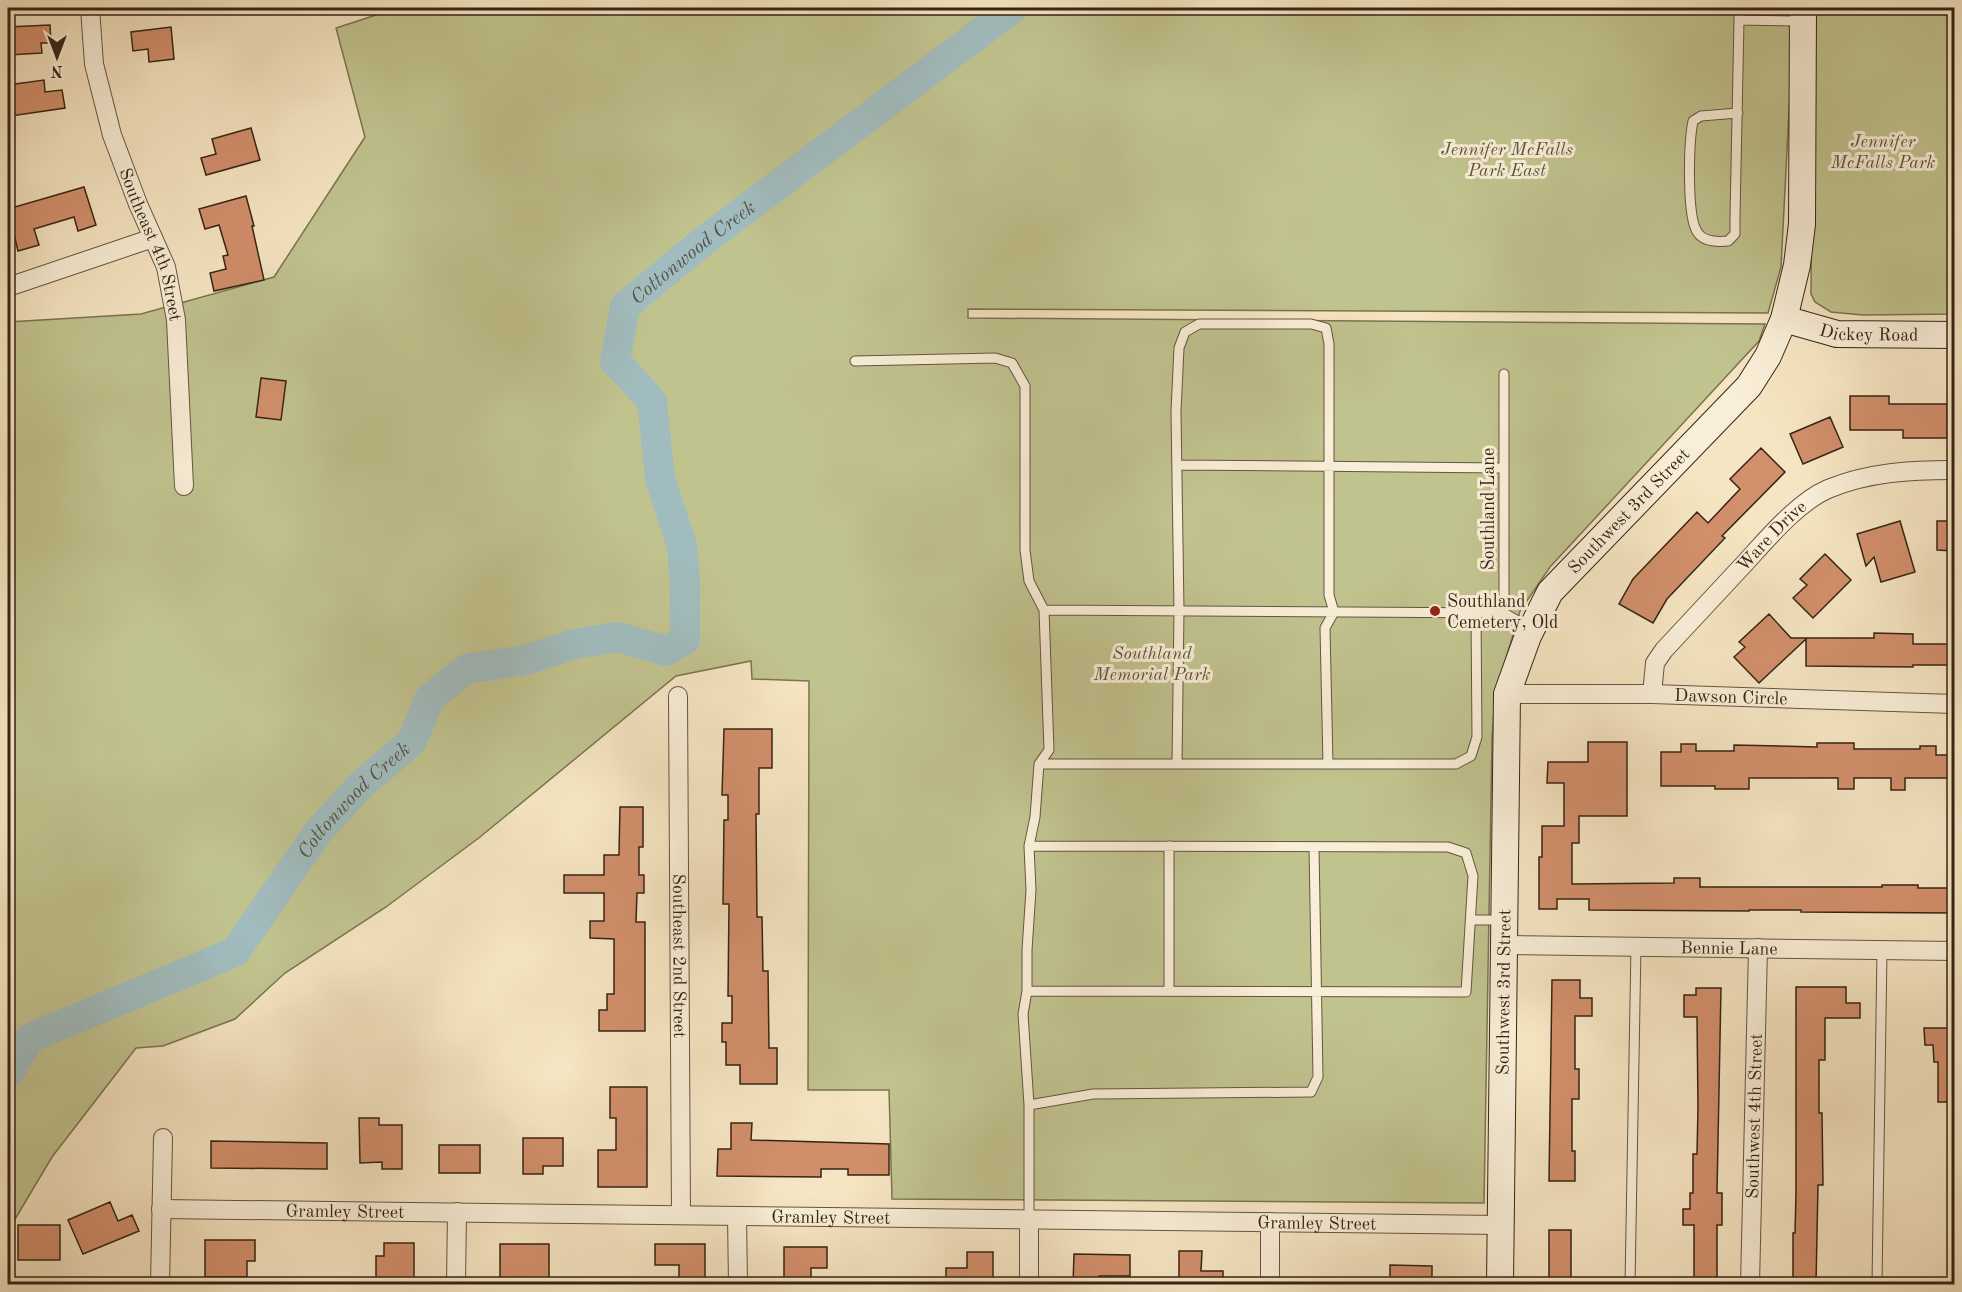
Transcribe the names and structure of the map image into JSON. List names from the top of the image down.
{
  "streets": {
    "street": [
      "Southeast 4th Street",
      "Dickey Road",
      "Southwest 3rd Street",
      "Ware Drive",
      "Dawson Circle",
      "Bennie Lane",
      "Southeast 2nd Street",
      "Southwest 4th Street",
      "Gramley Street"
    ],
    "lane": ["Southland Lane"]
  },
  "crossings": [
    ["Dickey Road", "Southwest 3rd Street"],
    ["Southwest 3rd Street", "Dawson Circle"],
    ["Southwest 3rd Street", "Bennie Lane"],
    ["Southwest 3rd Street", "Gramley Street"],
    ["Ware Drive", "Dawson Circle"],
    ["Bennie Lane", "Southwest 4th Street"],
    ["Southeast 2nd Street", "Gramley Street"]
  ],
  "water": ["Cottonwood Creek"],
  "parks": ["Jennifer McFalls Park", "Jennifer McFalls Park East", "Southland Memorial Park"],
  "places": ["Southland Cemetery, Old"],
  "north": "bottom"
}
